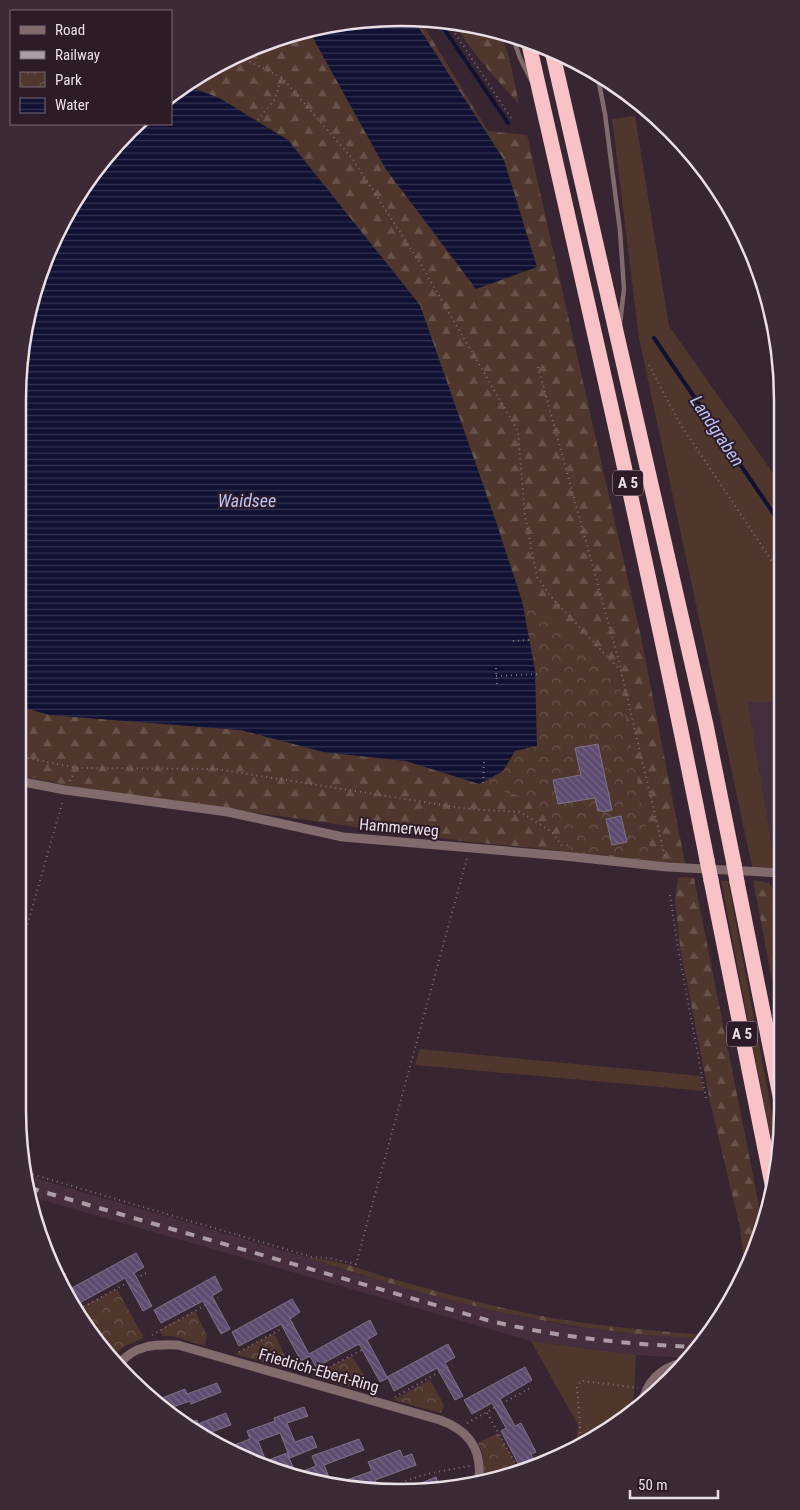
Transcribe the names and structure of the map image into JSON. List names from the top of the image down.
{
  "streets": {
    "highway": ["A 5"],
    "street": ["Hammerweg", "Friedrich-Ebert-Ring"]
  },
  "water": ["Landgraben", "Waidsee"],
  "legend": [
    "Road",
    "Railway",
    "Park",
    "Water"
  ],
  "scale_bar": "50 m"
}
